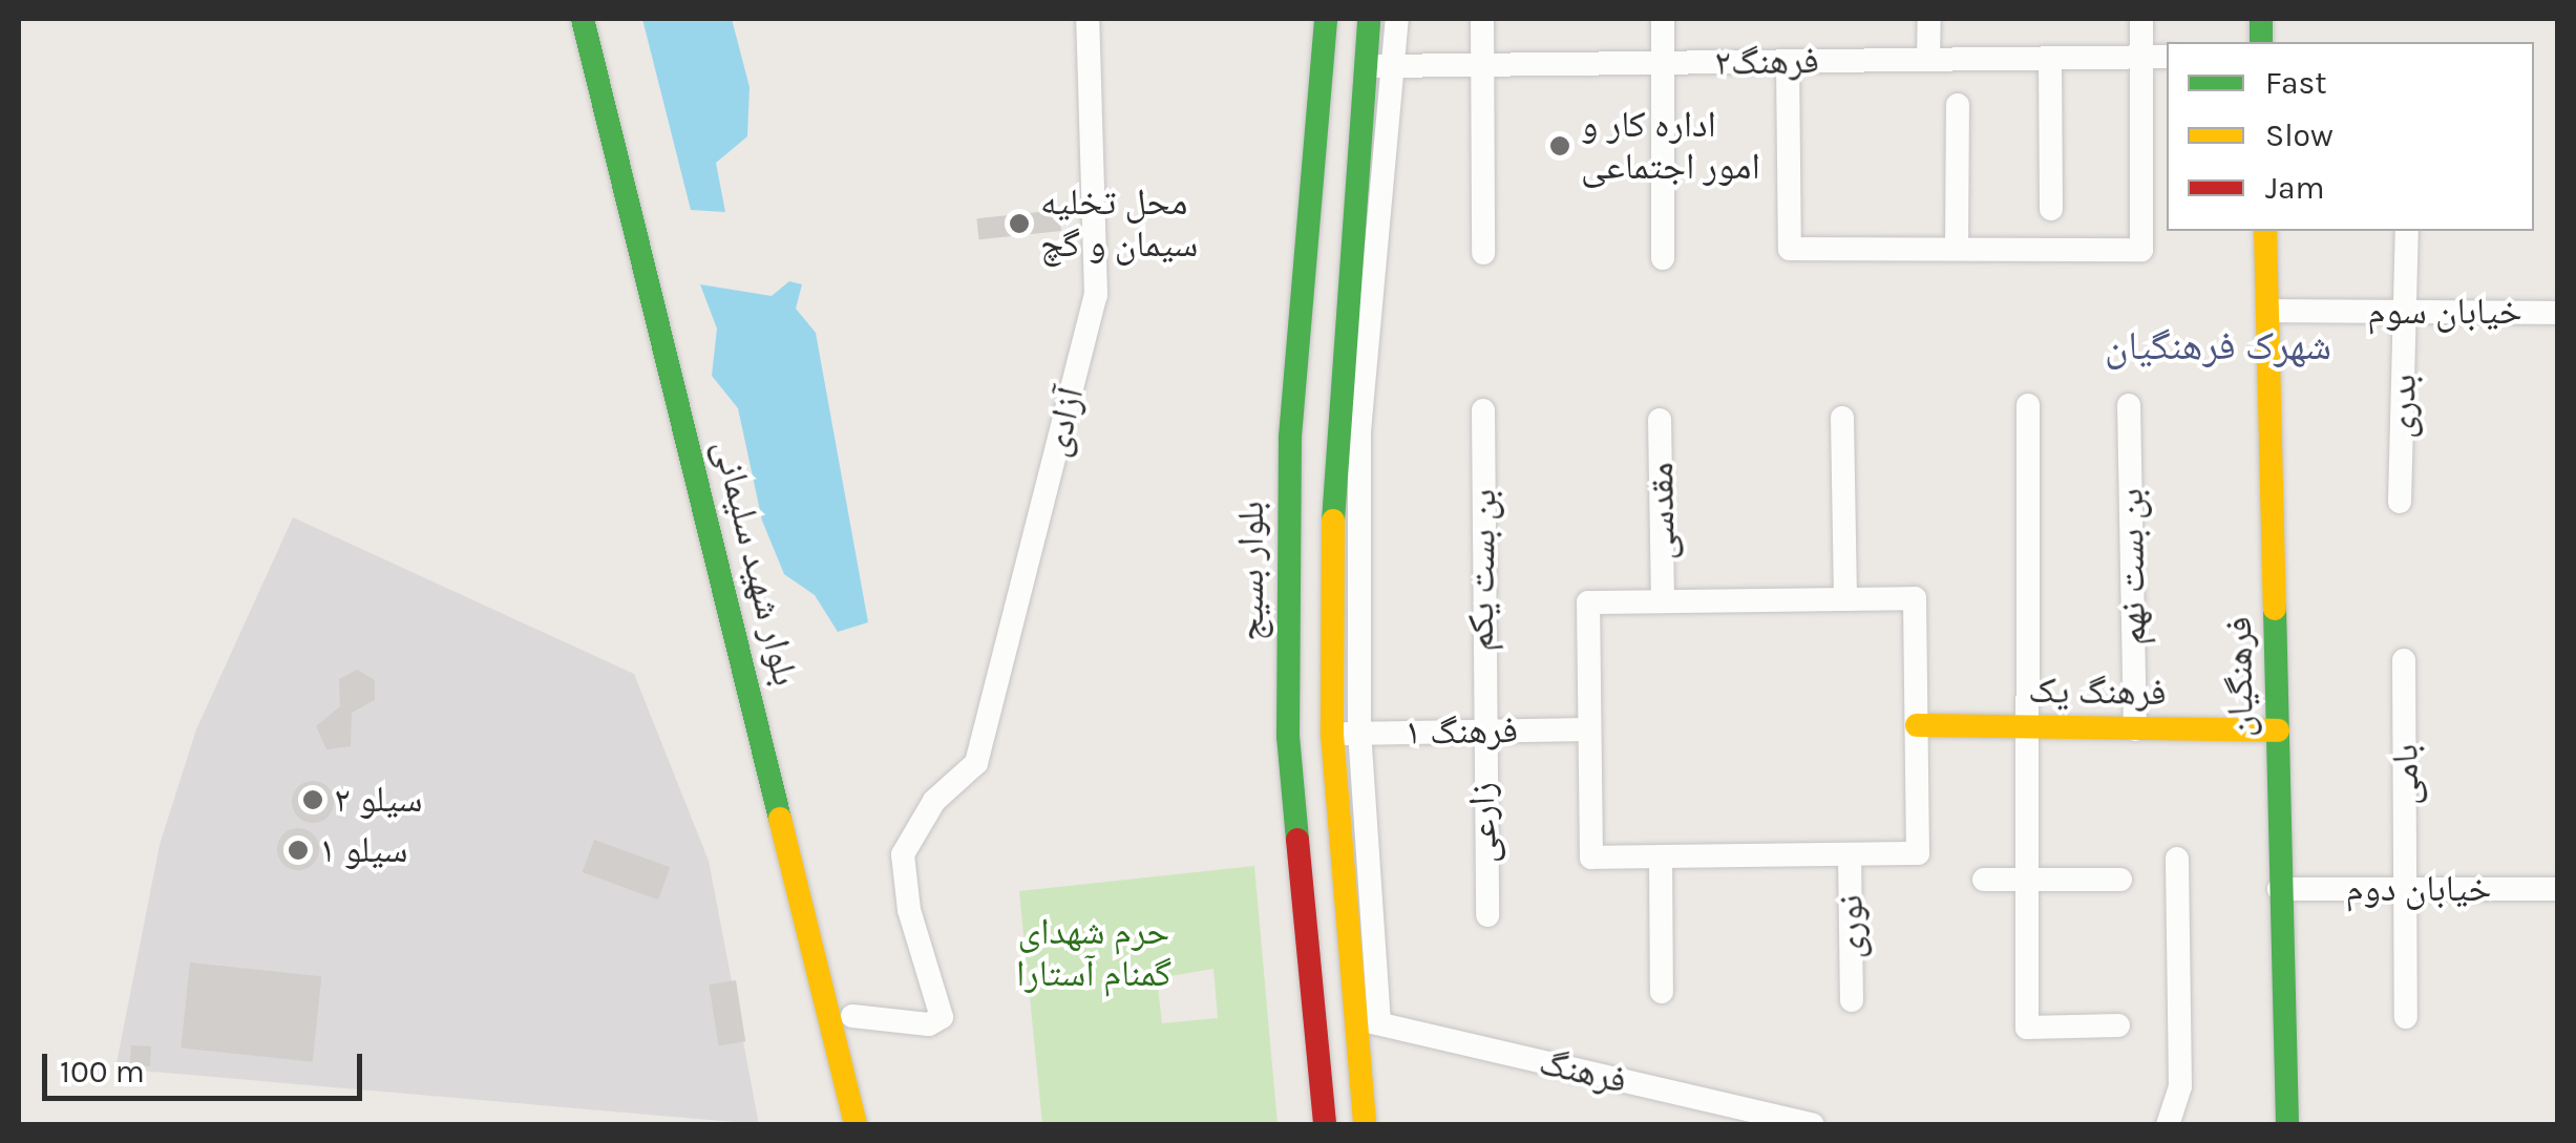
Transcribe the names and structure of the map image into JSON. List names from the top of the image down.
{
  "streets": {
    "main road": [
      "بلوار شهید سلیمانی",
      "بلوار بسیج",
      "فرهنگیان",
      "فرهنگ یک"
    ],
    "street": [
      "فرهنگ۲",
      "خیابان سوم",
      "بدری",
      "آزادی",
      "مقدسی",
      "بن بست نهم",
      "بن بست یکم",
      "فرهنگ ۱",
      "بامی",
      "زارعی",
      "خیابان دوم",
      "نوری",
      "فرهنگ"
    ]
  },
  "crossings": [
    ["خیابان سوم", "بدری"],
    ["خیابان سوم", "فرهنگیان"],
    ["آزادی", "بلوار شهید سلیمانی"],
    ["بن بست نهم", "فرهنگ یک"],
    ["بن بست یکم", "فرهنگ ۱"],
    ["بن بست یکم", "زارعی"],
    ["فرهنگیان", "فرهنگ یک"],
    ["فرهنگیان", "خیابان دوم"],
    ["فرهنگ ۱", "زارعی"],
    ["بامی", "خیابان دوم"]
  ],
  "districts": ["شهرک فرهنگیان"],
  "parks": ["حرم شهدای گمنام آستارا"],
  "places": [
    "اداره کار و امور اجتماعی",
    "محل تخلیه سیمان و گچ",
    "سیلو ۲",
    "سیلو ۱"
  ],
  "legend": ["Fast", "Slow", "Jam"],
  "scale_bar": "100 m"
}
